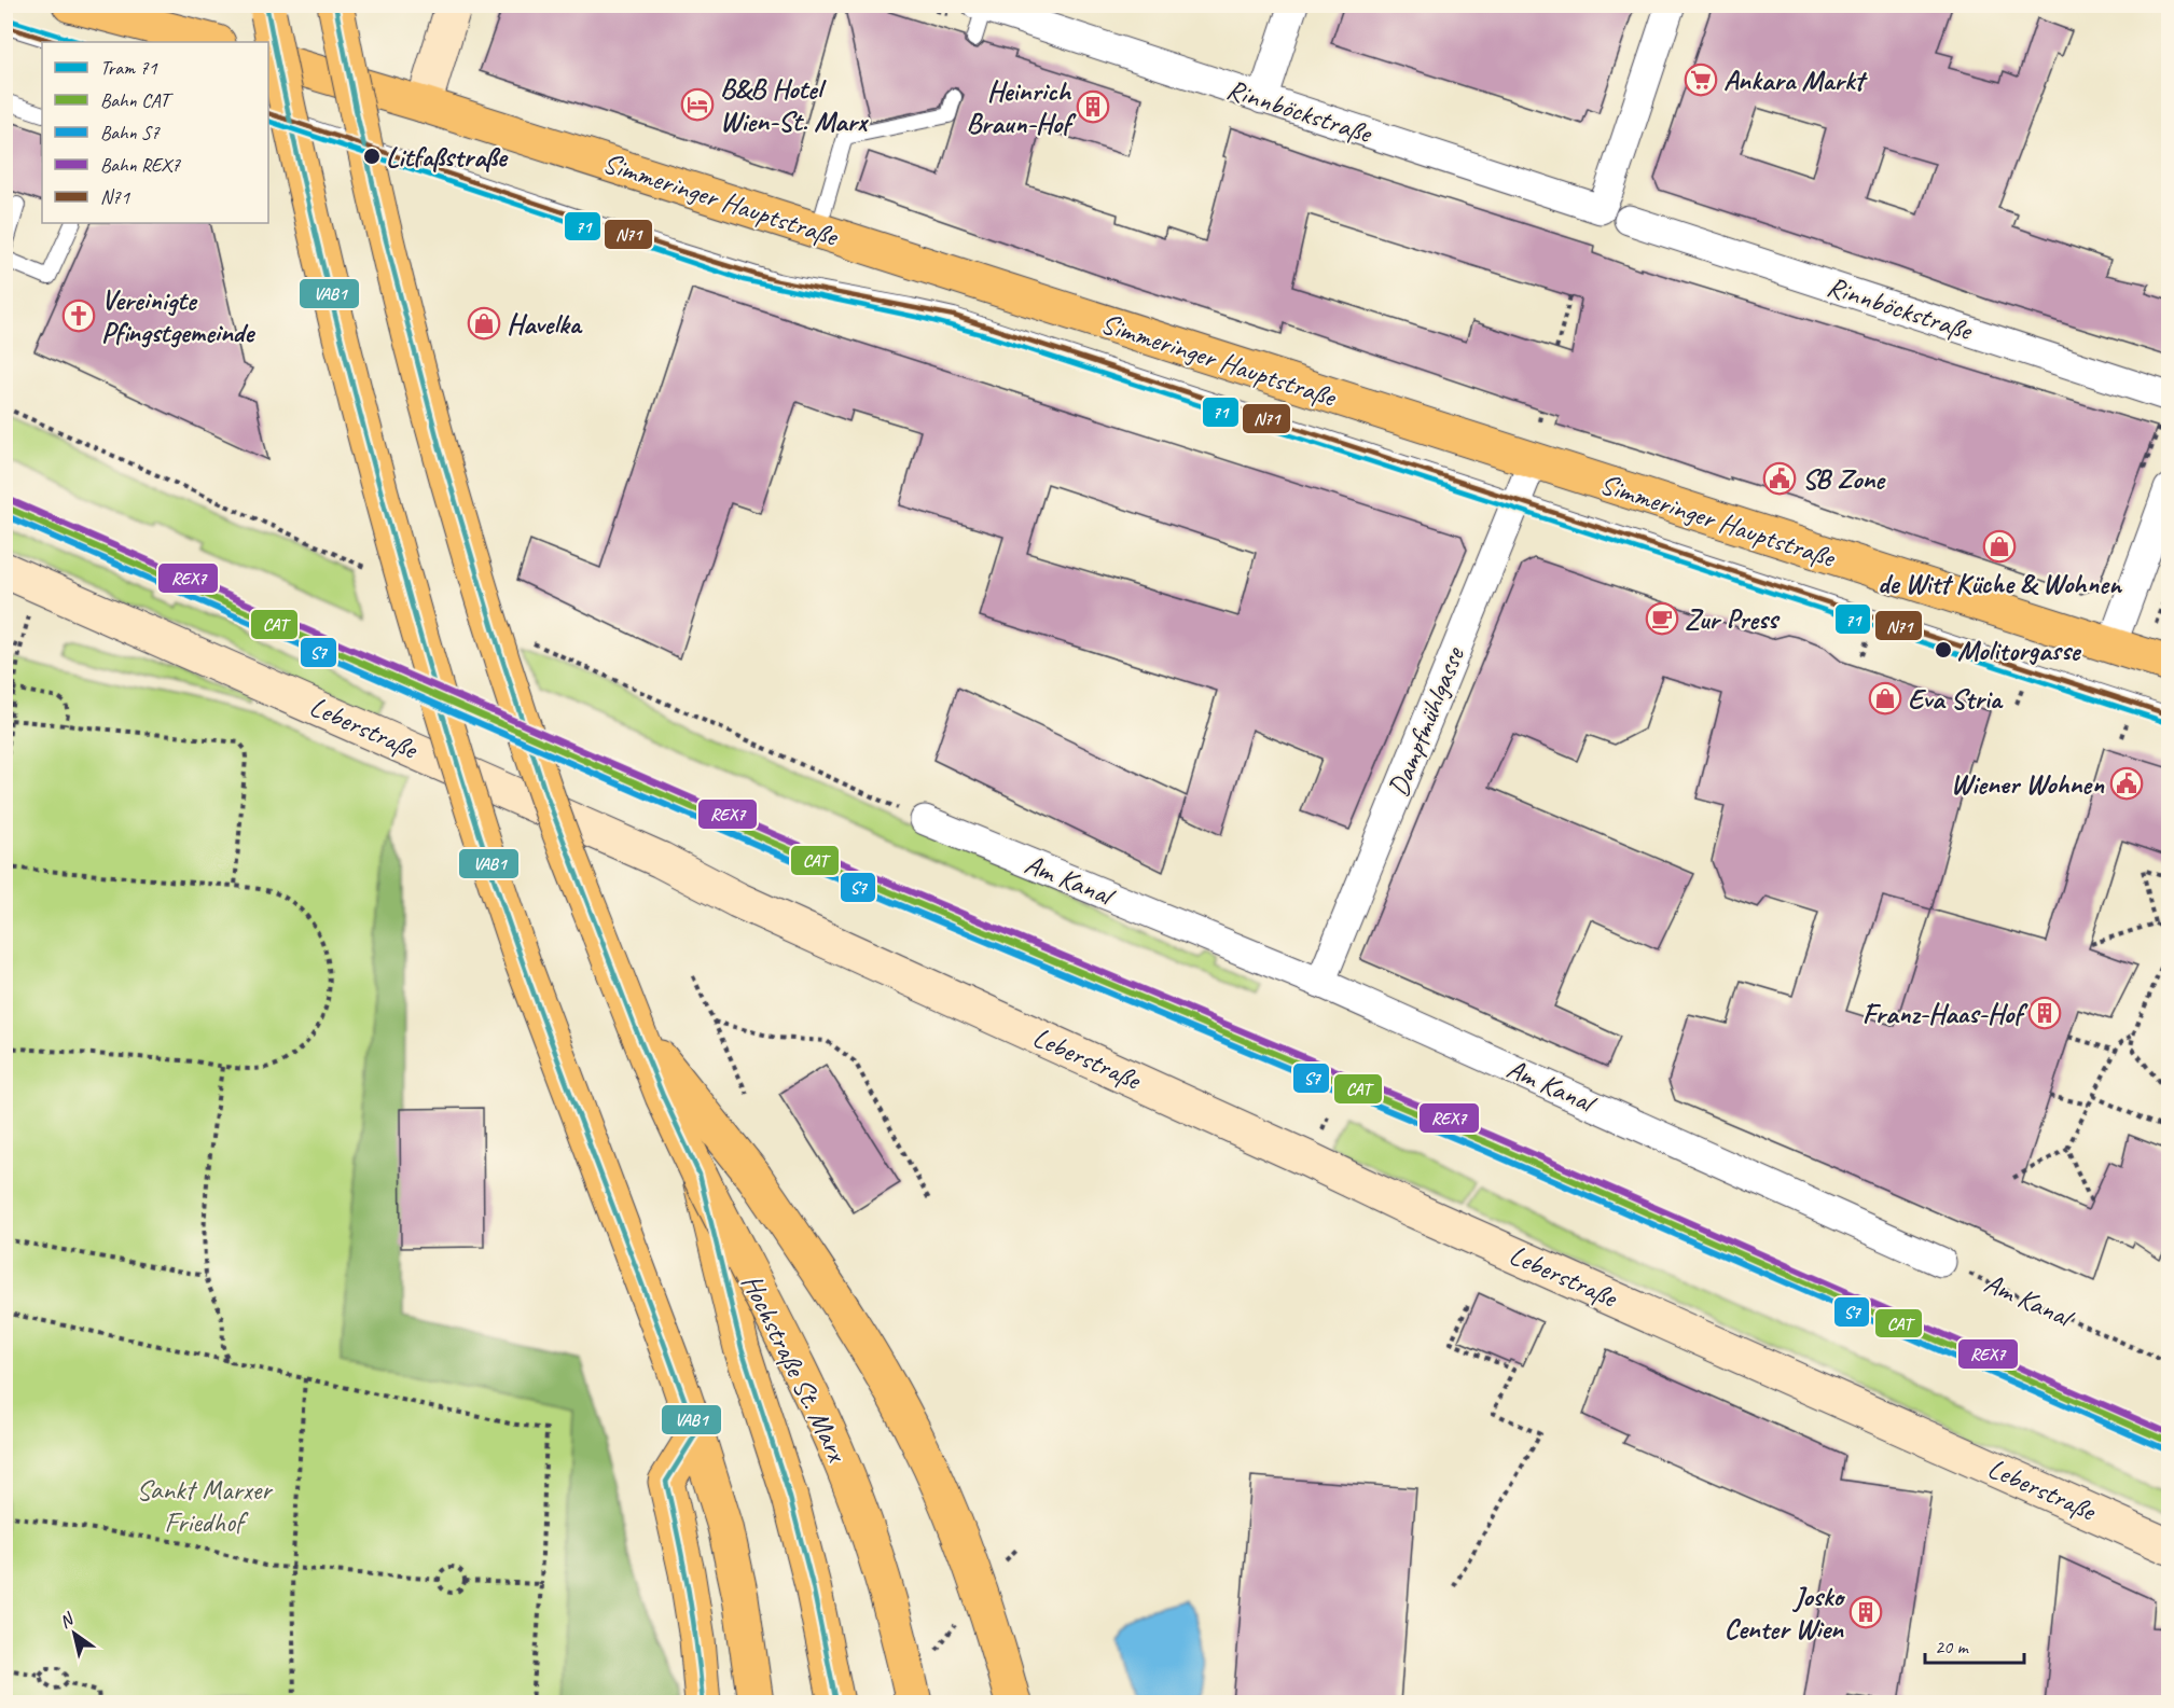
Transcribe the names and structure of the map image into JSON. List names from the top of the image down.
{
  "streets": {
    "main road": ["Simmeringer Hauptstraße", "Hochstraße St. Marx"],
    "street": [
      "Rinnböckstraße",
      "Dampfmühlgasse",
      "Leberstraße",
      "Am Kanal"
    ]
  },
  "crossings": [
    ["Simmeringer Hauptstraße", "Dampfmühlgasse"],
    ["Dampfmühlgasse", "Am Kanal"]
  ],
  "parks": ["Sankt Marxer Friedhof"],
  "places": {
    "supermarket": ["Ankara Markt"],
    "hotel": ["B&B Hotel Wien-St. Marx"],
    "building": ["Heinrich Braun-Hof", "Franz-Haas-Hof", "Josko Center Wien"],
    "other": ["Litfaßstraße", "Molitorgasse"],
    "church": ["Vereinigte Pfingstgemeinde"],
    "shop": ["Havelka", "de Witt Küche & Wohnen", "Eva Stria"],
    "public building": ["SB Zone", "Wiener Wohnen"],
    "cafe": ["Zur Press"]
  },
  "lines": [
    "transit line VAB1",
    "tram line 71",
    "transit line N71",
    "rail line REX7",
    "rail line CAT",
    "rail line S7"
  ],
  "legend": [
    "Tram 71",
    "Bahn CAT",
    "Bahn S7",
    "Bahn REX7",
    "N71"
  ],
  "scale_bar": "20 m",
  "north": "top left"
}
